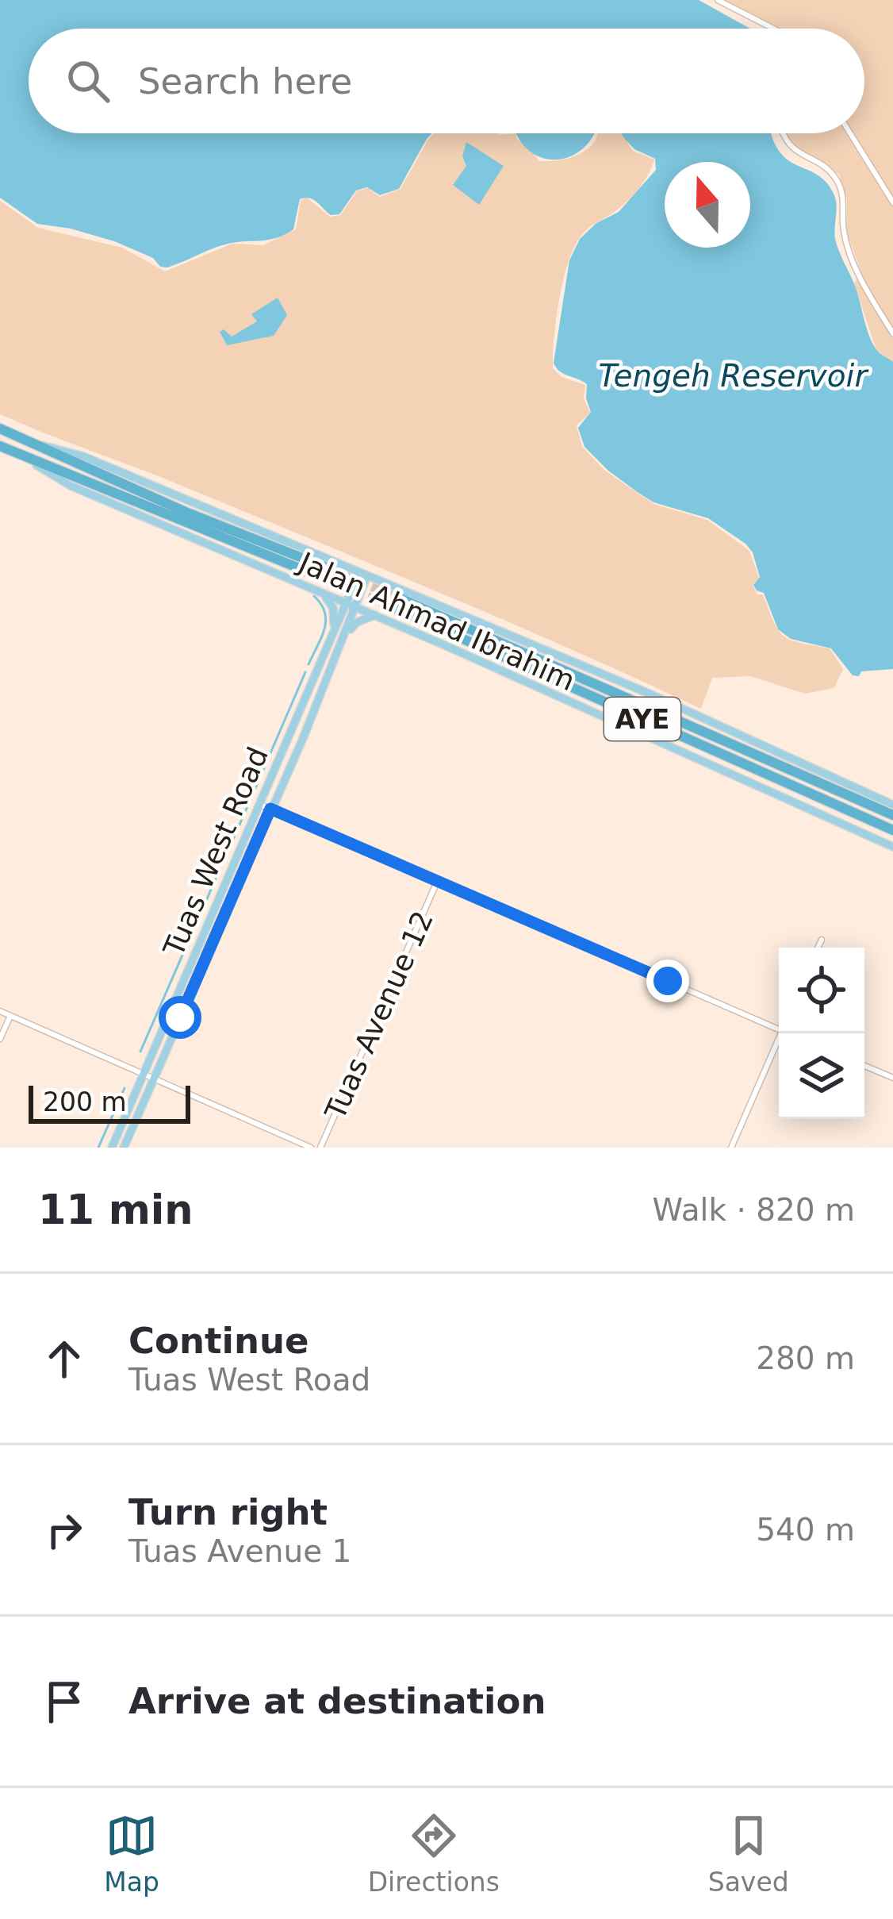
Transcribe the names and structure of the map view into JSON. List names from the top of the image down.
{
  "streets": {
    "highway": ["AYE"],
    "main road": ["Jalan Ahmad Ibrahim", "Tuas West Road"],
    "street": ["Tuas Avenue 12"]
  },
  "crossings": [
    ["Jalan Ahmad Ibrahim", "Tuas West Road"]
  ],
  "water": ["Tengeh Reservoir"],
  "scale_bar": "200 m",
  "north": "top",
  "page": {
    "search": "Search here",
    "scale": "200 m",
    "heading": ["11 min", "Walk · 820 m"],
    "list": [
      ["Continue", "Tuas West Road", "280 m"],
      ["Turn right", "Tuas Avenue 1", "540 m"],
      "Arrive at destination"
    ],
    "nav": ["Map", "Directions", "Saved"]
  }
}
